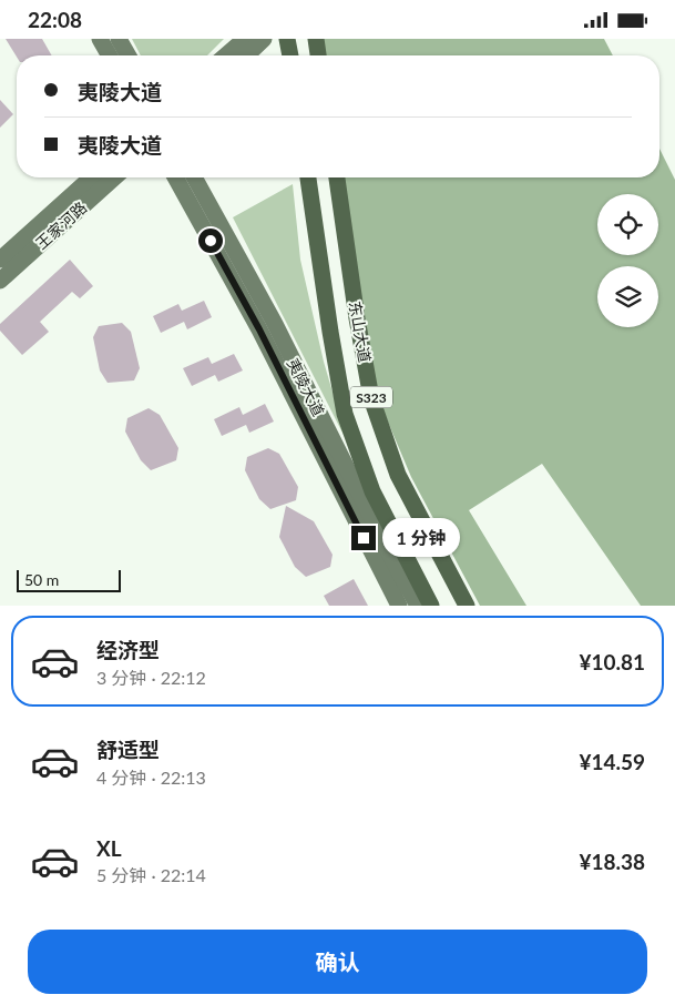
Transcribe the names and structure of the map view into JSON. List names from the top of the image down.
{
  "streets": {
    "main road": [
      "王家河路",
      "东山大道",
      "夷陵大道",
      "S323"
    ]
  },
  "scale_bar": "50 m",
  "page": {
    "status": "22:08",
    "banner": ["夷陵大道", "夷陵大道"],
    "bubble": "1 分钟",
    "scale": "50 m",
    "list": [
      {
        "name": "经济型",
        "note": "3 分钟 · 22:12",
        "value": "¥10.81"
      },
      {
        "name": "舒适型",
        "note": "4 分钟 · 22:13",
        "value": "¥14.59"
      },
      {
        "name": "XL",
        "note": "5 分钟 · 22:14",
        "value": "¥18.38"
      }
    ],
    "buttons": "确认"
  }
}
